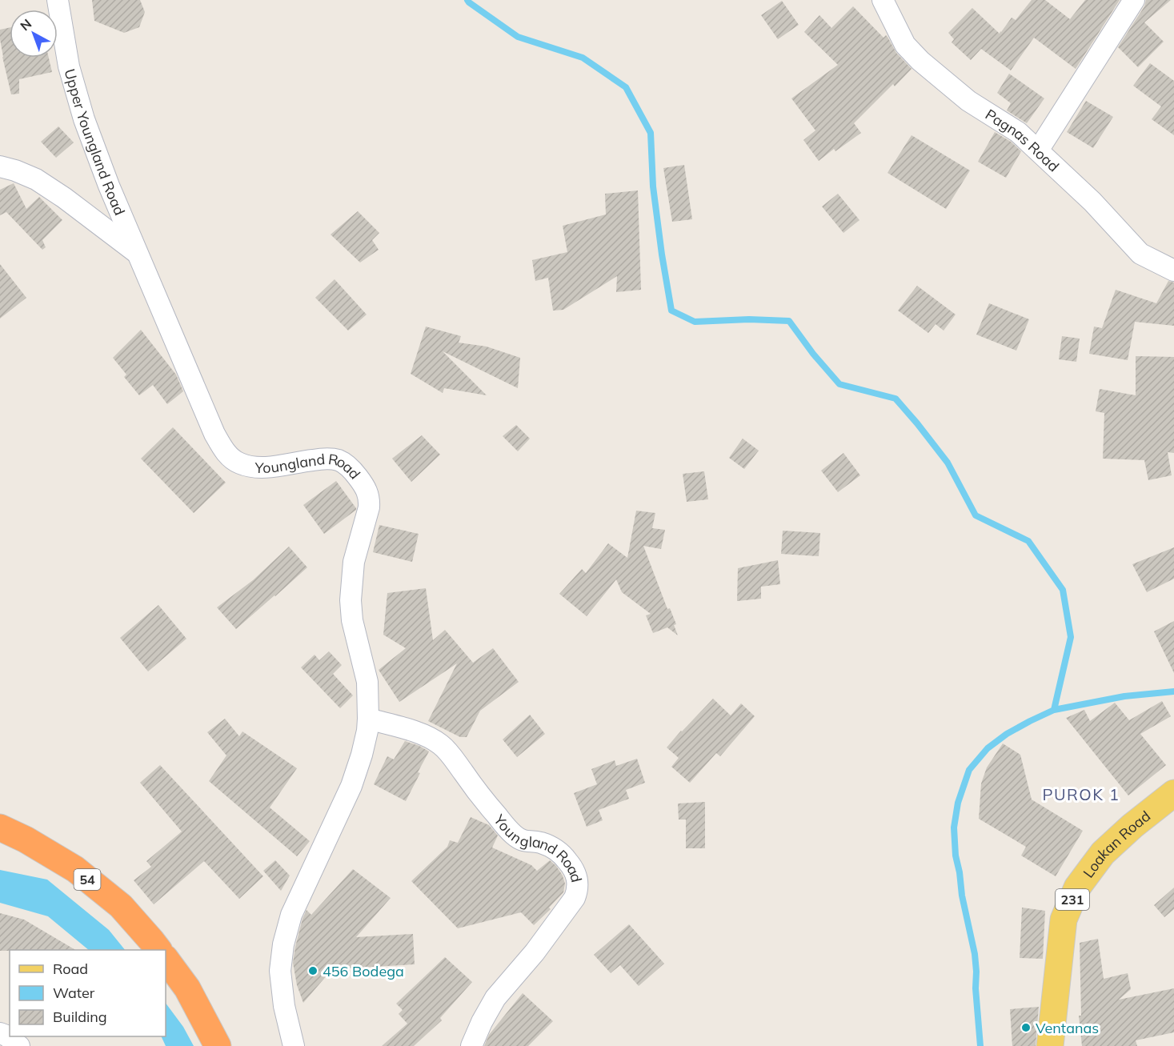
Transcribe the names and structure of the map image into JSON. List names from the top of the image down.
{
  "streets": {
    "highway": ["54"],
    "main road": ["Loakan Road", "231"],
    "street": ["Pagnas Road", "Upper Youngland Road", "Youngland Road"]
  },
  "crossings": [
    ["Upper Youngland Road", "Youngland Road"]
  ],
  "districts": ["PUROK 1"],
  "places": ["456 Bodega", "Ventanas"],
  "legend": ["Road", "Water", "Building"],
  "north": "top left"
}
